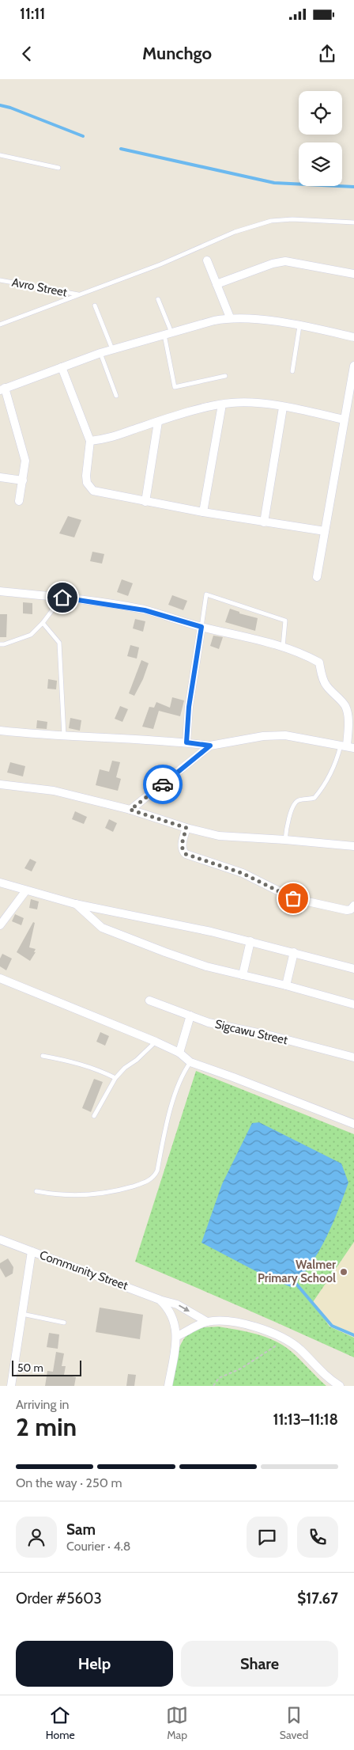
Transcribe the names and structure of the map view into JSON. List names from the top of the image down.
{
  "streets": {
    "street": ["Sigcawu Street", "Community Street"],
    "lane": ["Avro Street"]
  },
  "places": ["Walmer Primary School"],
  "scale_bar": "50 m",
  "page": {
    "status": "11:11",
    "header": "Munchgo",
    "scale": "50 m",
    "heading": ["2 min", "Arriving in", "11:13–11:18"],
    "panel": [
      "Sam",
      "Courier · 4.8",
      "Order #5603",
      "$17.67"
    ],
    "bar": "On the way · 250 m",
    "buttons": ["Help", "Share"],
    "tabs": ["Home", "Map", "Saved"]
  }
}
